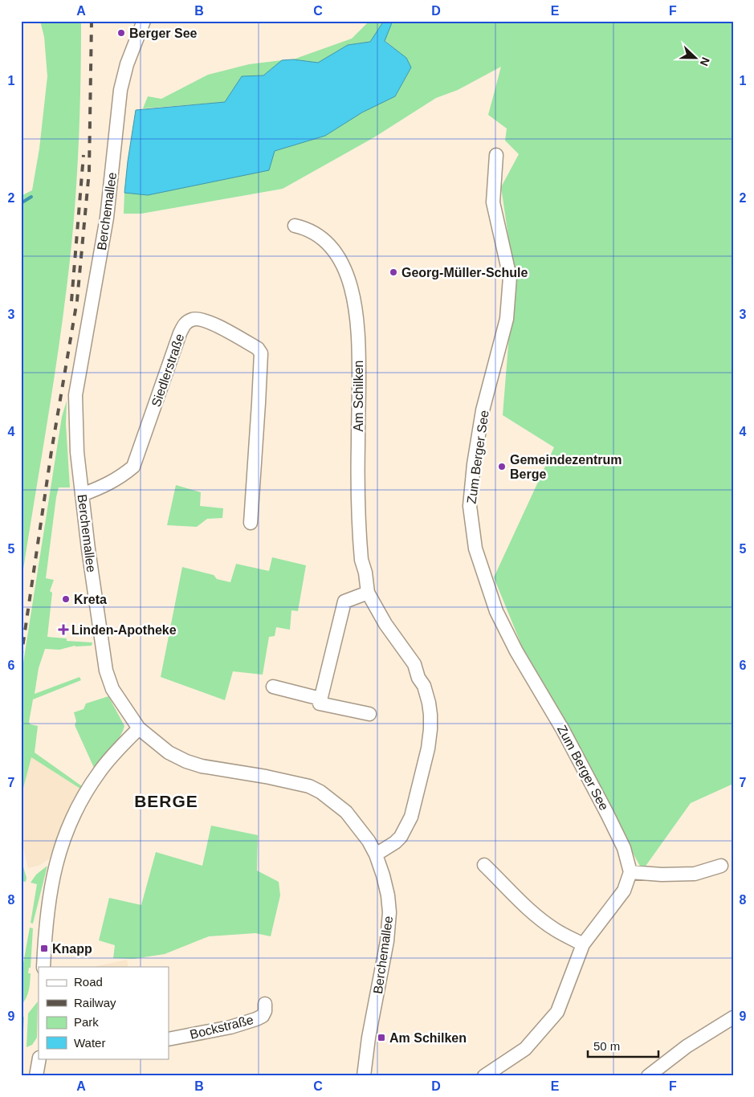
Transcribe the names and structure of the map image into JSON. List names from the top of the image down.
{
  "streets": {
    "street": [
      "Berchemallee",
      "Siedlerstraße",
      "Am Schilken",
      "Zum Berger See",
      "Bockstraße"
    ]
  },
  "crossings": [
    ["Berchemallee", "Siedlerstraße"],
    ["Berchemallee", "Am Schilken"]
  ],
  "districts": ["BERGE"],
  "places": {
    "other": [
      "Berger See",
      "Georg-Müller-Schule",
      "Gemeindezentrum Berge",
      "Kreta"
    ],
    "health": ["Linden-Apotheke"],
    "transit": ["Knapp", "Am Schilken"]
  },
  "legend": [
    "Road",
    "Railway",
    "Park",
    "Water"
  ],
  "scale_bar": "50 m",
  "north": "right",
  "grid": {
    "columns": [
      "A",
      "B",
      "C",
      "D",
      "E",
      "F"
    ],
    "rows": [
      "1",
      "2",
      "3",
      "4",
      "5",
      "6",
      "7",
      "8",
      "9"
    ]
  }
}
